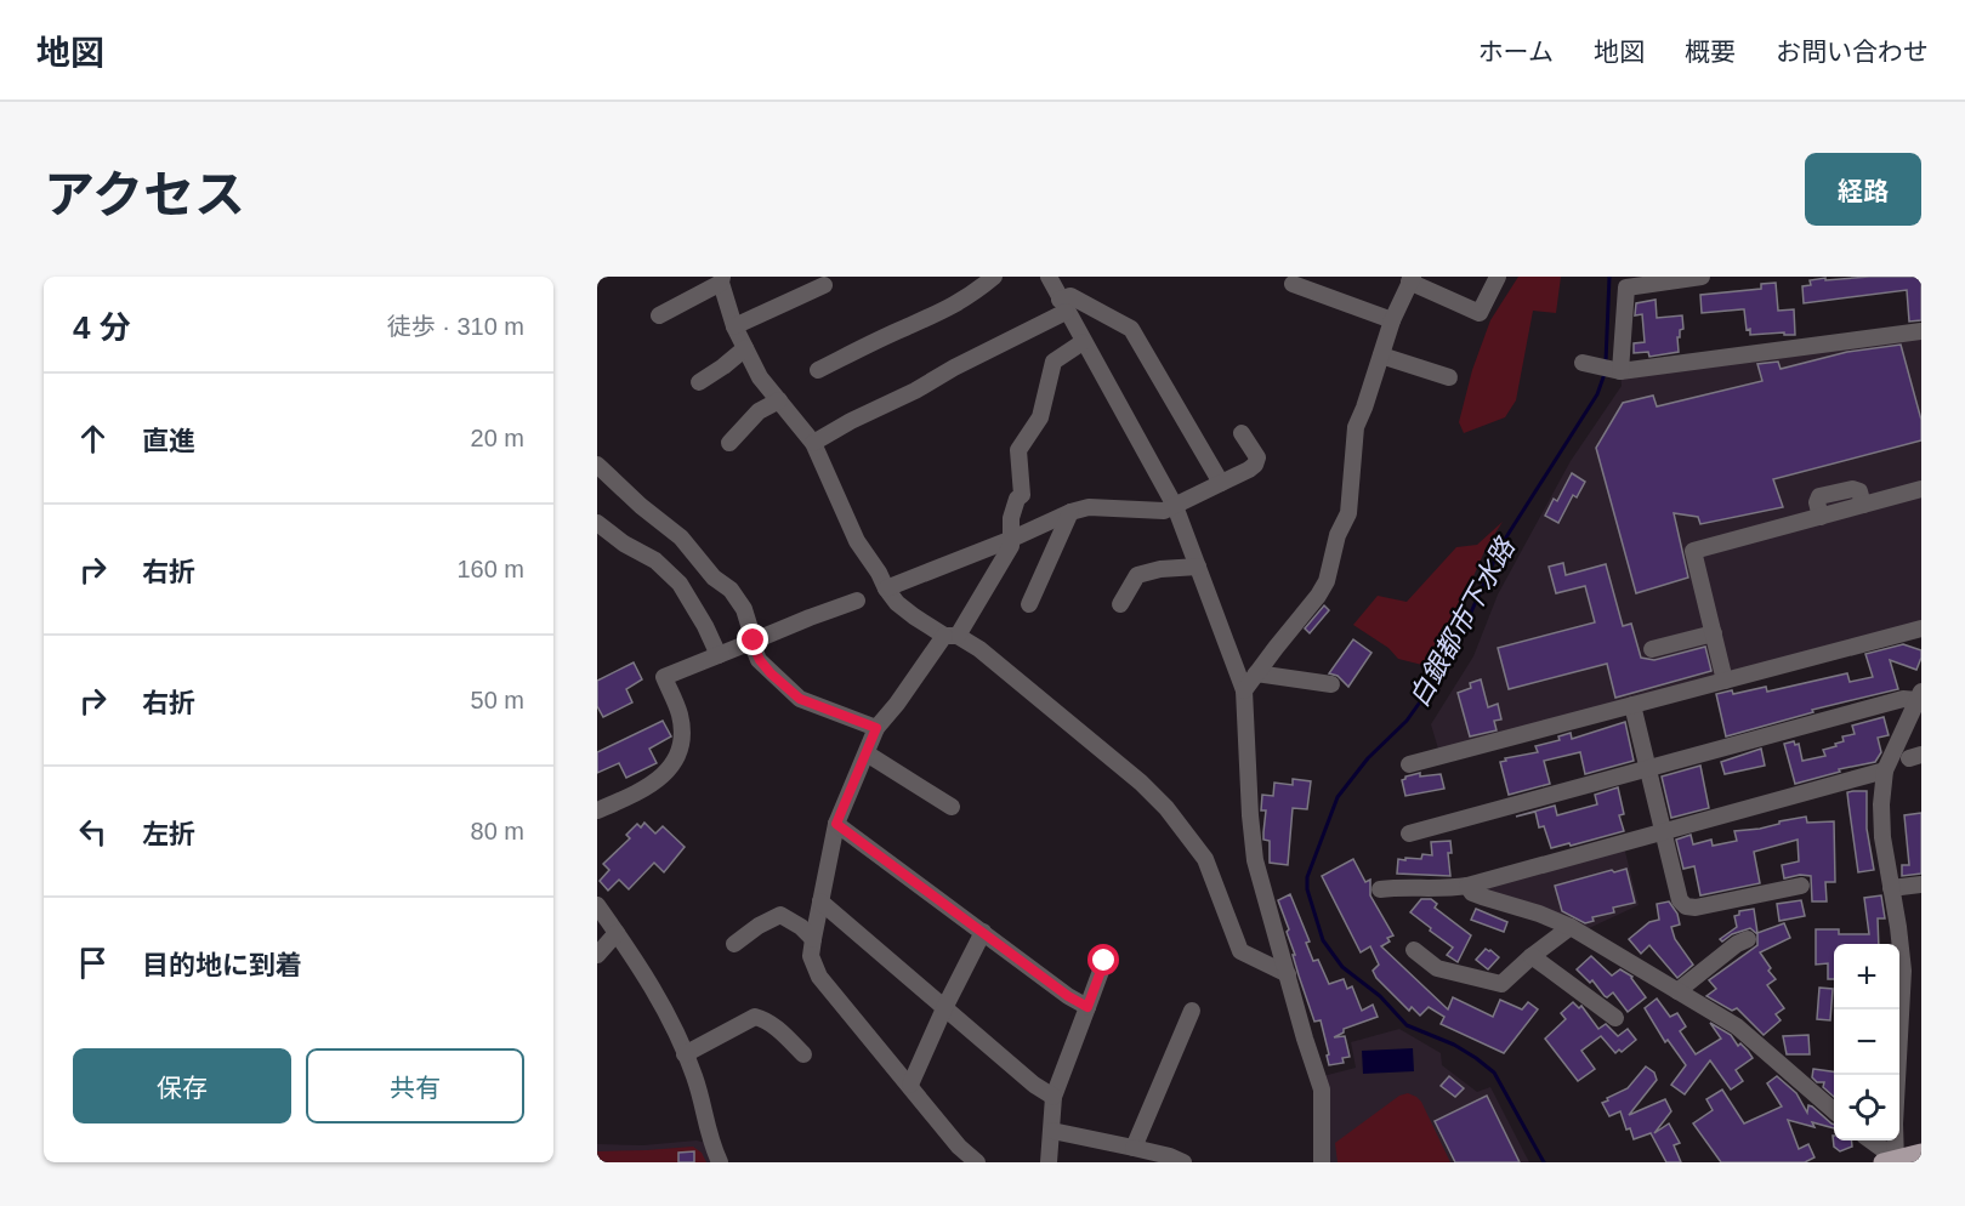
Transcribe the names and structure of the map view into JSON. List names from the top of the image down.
{
  "water": ["白銀都市下水路"],
  "page": {
    "header": "地図",
    "nav": [
      "ホーム",
      "地図",
      "概要",
      "お問い合わせ"
    ],
    "title": "アクセス",
    "buttons": [
      "経路",
      ["保存", "共有"]
    ],
    "heading": ["4 分", "徒歩 · 310 m"],
    "list": [
      ["直進", "20 m"],
      ["右折", "160 m"],
      ["右折", "50 m"],
      ["左折", "80 m"],
      "目的地に到着"
    ],
    "map_buttons": ["+", "−"]
  }
}
